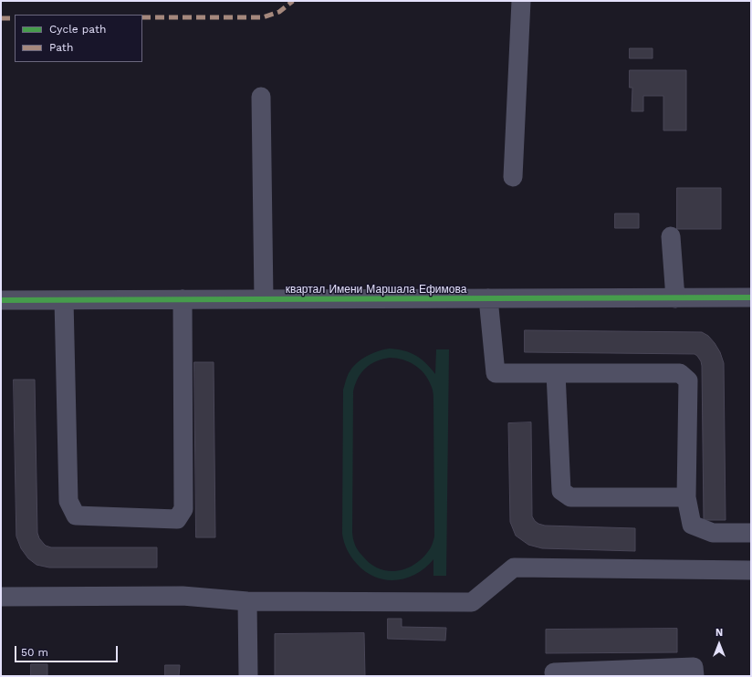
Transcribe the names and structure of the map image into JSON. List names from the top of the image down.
{
  "streets": {
    "street": ["квартал Имени Маршала Ефимова"]
  },
  "legend": ["Cycle path", "Path"],
  "scale_bar": "50 m",
  "north": "top"
}
